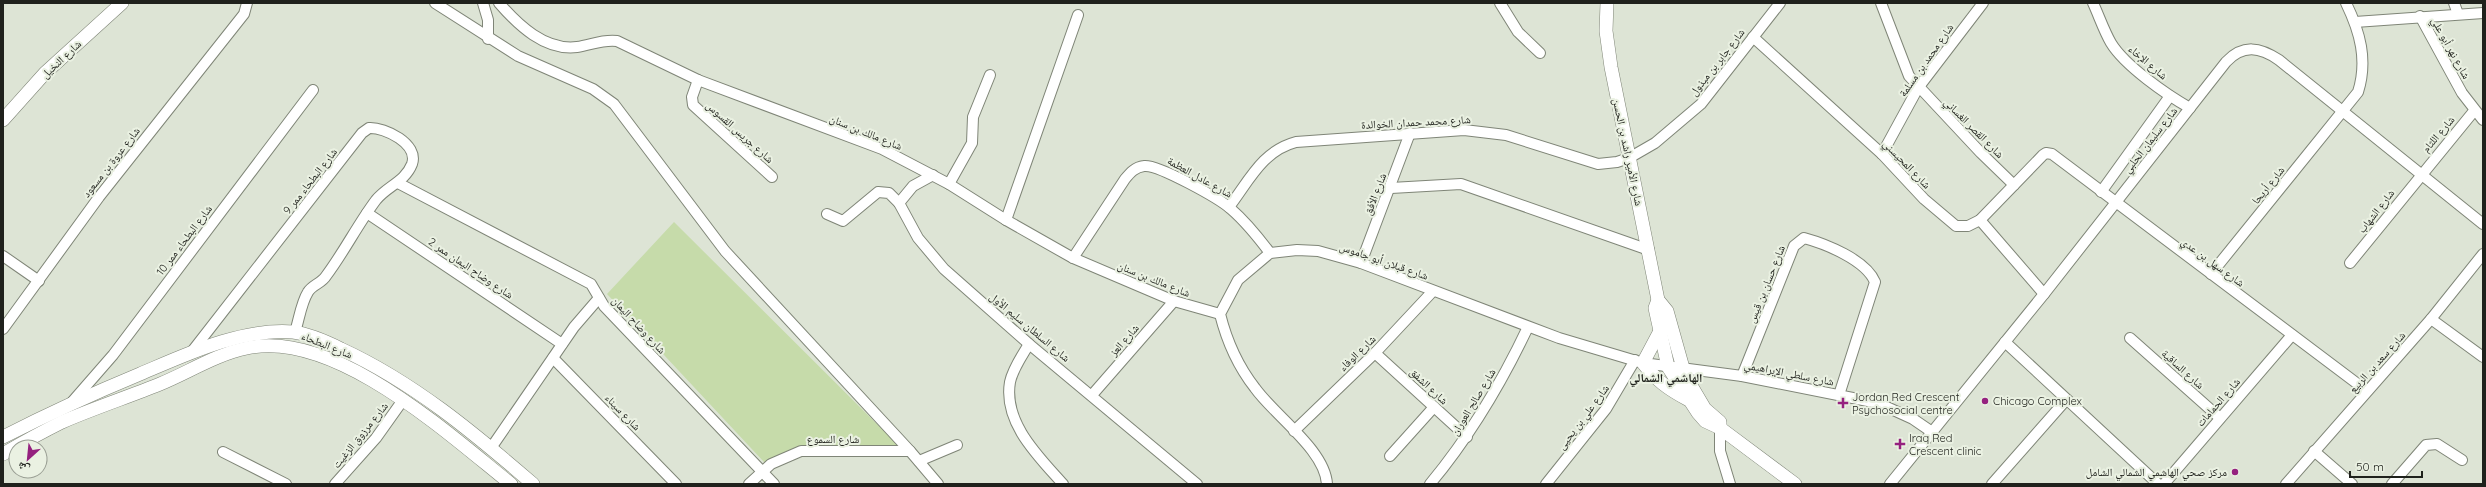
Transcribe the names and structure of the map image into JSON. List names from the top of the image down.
{
  "streets": {
    "street": [
      "شارع نهر أبو علي",
      "شارع النخيل",
      "شارع محمد بن مسلمة",
      "شارع جابر بن مبذول",
      "شارع الإخاء",
      "شارع محمد حمدان الخوالدة",
      "شارع القصر الغساني",
      "شارع جريس القسوس",
      "شارع مالك بن سنان",
      "شارع اللثام",
      "شارع سليمان الحلبي",
      "شارع الأمير راشد بن الحسن",
      "شارع عروة بن مسعود",
      "شارع المحيسني",
      "شارع عادل العظمة",
      "شارع البطحاء ممر 9",
      "شارع أريحا",
      "شارع الأفق",
      "شارع الشهاب",
      "شارع البطحاء ممر 10",
      "شارع قبلان أبو جاموس",
      "شارع سهل بن عدي",
      "شارع وضاح اليمان ممر 2",
      "شارع حسان بن قيس",
      "شارع وضاح اليمان",
      "شارع السلطان سليم الأول",
      "شارع العز",
      "شارع البطحاء",
      "شارع الوفاء",
      "شارع سعد بن الربيع",
      "شارع الساقية",
      "شارع سلطي الإبراهيمي",
      "شارع الشفق",
      "شارع صالح العوران",
      "شارع الحمامات",
      "شارع سيناء",
      "شارع علي بن يحيى",
      "شارع مرزوق الزغيت",
      "شارع السموع"
    ]
  },
  "crossings": [
    ["شارع نهر أبو علي", "شارع اللثام"],
    ["شارع محمد بن مسلمة", "شارع القصر الغساني"],
    ["شارع محمد بن مسلمة", "شارع المحيسني"],
    ["شارع جابر بن مبذول", "شارع محمد حمدان الخوالدة"],
    ["شارع جابر بن مبذول", "شارع الأمير راشد بن الحسن"],
    ["شارع جابر بن مبذول", "شارع المحيسني"],
    ["شارع الإخاء", "شارع سليمان الحلبي"],
    ["شارع محمد حمدان الخوالدة", "شارع الأمير راشد بن الحسن"],
    ["شارع محمد حمدان الخوالدة", "شارع عادل العظمة"],
    ["شارع محمد حمدان الخوالدة", "شارع الأفق"],
    ["شارع القصر الغساني", "شارع المحيسني"],
    ["شارع جريس القسوس", "شارع مالك بن سنان"],
    ["شارع مالك بن سنان", "شارع عادل العظمة"],
    ["شارع مالك بن سنان", "شارع العز"],
    ["شارع اللثام", "شارع سليمان الحلبي"],
    ["شارع اللثام", "شارع الشهاب"],
    ["شارع سليمان الحلبي", "شارع أريحا"],
    ["شارع سليمان الحلبي", "شارع الشهاب"],
    ["شارع سليمان الحلبي", "شارع سهل بن عدي"],
    ["شارع سليمان الحلبي", "شارع سلطي الإبراهيمي"],
    ["شارع الأمير راشد بن الحسن", "شارع قبلان أبو جاموس"],
    ["شارع الأمير راشد بن الحسن", "شارع سلطي الإبراهيمي"],
    ["شارع المحيسني", "شارع سهل بن عدي"],
    ["شارع عادل العظمة", "شارع قبلان أبو جاموس"],
    ["شارع البطحاء ممر 9", "شارع وضاح اليمان ممر 2"],
    ["شارع البطحاء ممر 9", "شارع البطحاء"],
    ["شارع أريحا", "شارع سهل بن عدي"],
    ["شارع الأفق", "شارع قبلان أبو جاموس"],
    ["شارع البطحاء ممر 10", "شارع البطحاء"],
    ["شارع قبلان أبو جاموس", "شارع الوفاء"],
    ["شارع قبلان أبو جاموس", "شارع سلطي الإبراهيمي"],
    ["شارع قبلان أبو جاموس", "شارع صالح العوران"],
    ["شارع قبلان أبو جاموس", "شارع علي بن يحيى"],
    ["شارع سهل بن عدي", "شارع سعد بن الربيع"],
    ["شارع سهل بن عدي", "شارع الحمامات"],
    ["شارع وضاح اليمان ممر 2", "شارع وضاح اليمان"],
    ["شارع حسان بن قيس", "شارع سلطي الإبراهيمي"],
    ["شارع وضاح اليمان", "شارع البطحاء"],
    ["شارع وضاح اليمان", "شارع سيناء"],
    ["شارع وضاح اليمان", "شارع السموع"],
    ["شارع السلطان سليم الأول", "شارع العز"],
    ["شارع البطحاء", "شارع مرزوق الزغيت"],
    ["شارع الوفاء", "شارع الشفق"],
    ["شارع الساقية", "شارع الحمامات"],
    ["شارع الشفق", "شارع صالح العوران"]
  ],
  "districts": ["الهاشمي الشمالي"],
  "places": {
    "other": ["Chicago Complex", "مركز صحي الهاشمي الشمالي الشامل"],
    "health": ["Jordan Red Crescent Psychosocial centre", "Iraq Red Crescent clinic"]
  },
  "scale_bar": "50 m",
  "north": "bottom left"
}
